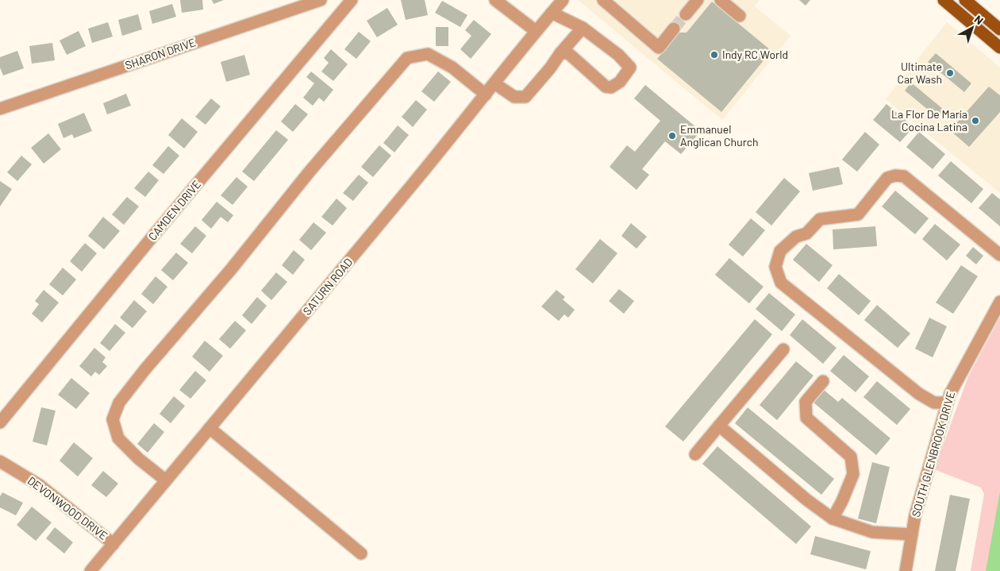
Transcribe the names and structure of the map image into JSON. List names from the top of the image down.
{
  "streets": {
    "street": [
      "SHARON DRIVE",
      "CAMDEN DRIVE",
      "SATURN ROAD",
      "SOUTH GLENBROOK DRIVE",
      "DEVONWOOD DRIVE"
    ]
  },
  "crossings": [
    ["SATURN ROAD", "DEVONWOOD DRIVE"]
  ],
  "places": [
    "Indy RC World",
    "Ultimate Car Wash",
    "La Flor De María Cocina Latina",
    "Emmanuel Anglican Church"
  ],
  "north": "top right"
}
